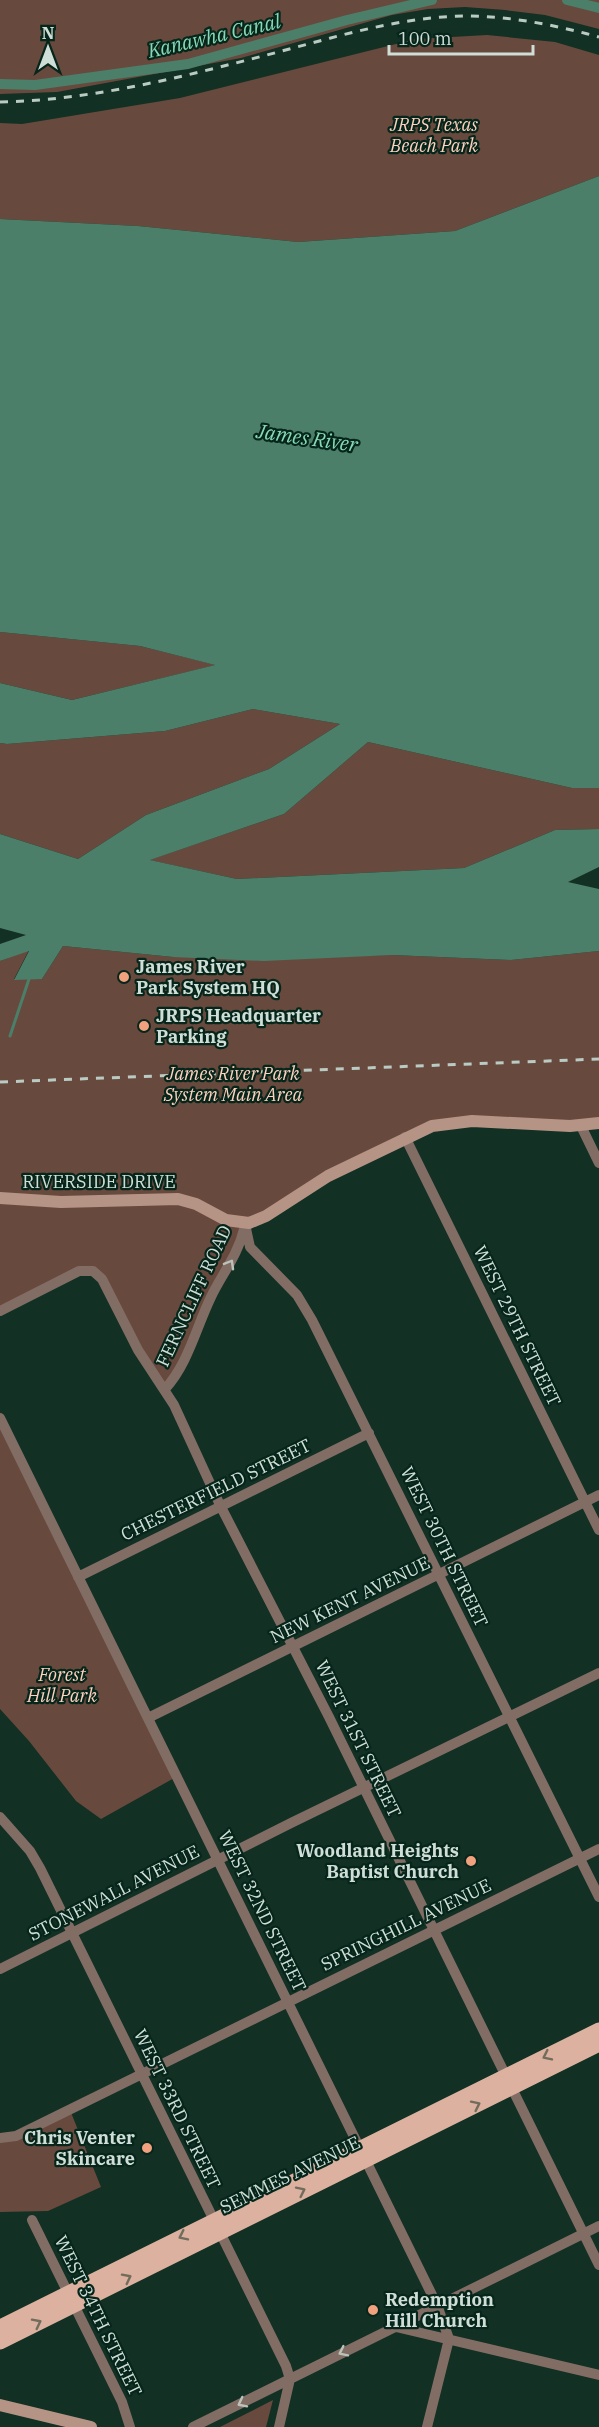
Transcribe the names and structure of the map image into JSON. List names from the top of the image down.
{
  "streets": {
    "main road": ["SEMMES AVENUE"],
    "street": [
      "RIVERSIDE DRIVE",
      "FERNCLIFF ROAD",
      "WEST 29TH STREET",
      "CHESTERFIELD STREET",
      "WEST 30TH STREET",
      "NEW KENT AVENUE",
      "WEST 31ST STREET",
      "STONEWALL AVENUE",
      "WEST 32ND STREET",
      "SPRINGHILL AVENUE",
      "WEST 33RD STREET",
      "WEST 34TH STREET"
    ]
  },
  "crossings": [
    ["RIVERSIDE DRIVE", "FERNCLIFF ROAD"],
    ["RIVERSIDE DRIVE", "WEST 30TH STREET"],
    ["FERNCLIFF ROAD", "WEST 30TH STREET"],
    ["FERNCLIFF ROAD", "WEST 31ST STREET"],
    ["WEST 29TH STREET", "NEW KENT AVENUE"],
    ["CHESTERFIELD STREET", "WEST 30TH STREET"],
    ["CHESTERFIELD STREET", "WEST 31ST STREET"],
    ["CHESTERFIELD STREET", "WEST 32ND STREET"],
    ["WEST 30TH STREET", "NEW KENT AVENUE"],
    ["WEST 30TH STREET", "STONEWALL AVENUE"],
    ["WEST 30TH STREET", "SPRINGHILL AVENUE"],
    ["NEW KENT AVENUE", "WEST 31ST STREET"],
    ["NEW KENT AVENUE", "WEST 32ND STREET"],
    ["WEST 31ST STREET", "STONEWALL AVENUE"],
    ["WEST 31ST STREET", "SPRINGHILL AVENUE"],
    ["WEST 31ST STREET", "SEMMES AVENUE"],
    ["STONEWALL AVENUE", "WEST 32ND STREET"],
    ["STONEWALL AVENUE", "WEST 33RD STREET"],
    ["WEST 32ND STREET", "SPRINGHILL AVENUE"],
    ["WEST 32ND STREET", "SEMMES AVENUE"],
    ["SPRINGHILL AVENUE", "WEST 33RD STREET"],
    ["WEST 33RD STREET", "SEMMES AVENUE"],
    ["SEMMES AVENUE", "WEST 34TH STREET"]
  ],
  "one_way": ["FERNCLIFF ROAD"],
  "water": ["Kanawha Canal", "James River"],
  "parks": ["JRPS Texas Beach Park", "James River Park System Main Area", "Forest Hill Park"],
  "places": [
    "James River Park System HQ",
    "JRPS Headquarter Parking",
    "Woodland Heights Baptist Church",
    "Chris Venter Skincare",
    "Redemption Hill Church"
  ],
  "scale_bar": "100 m",
  "north": "top"
}
